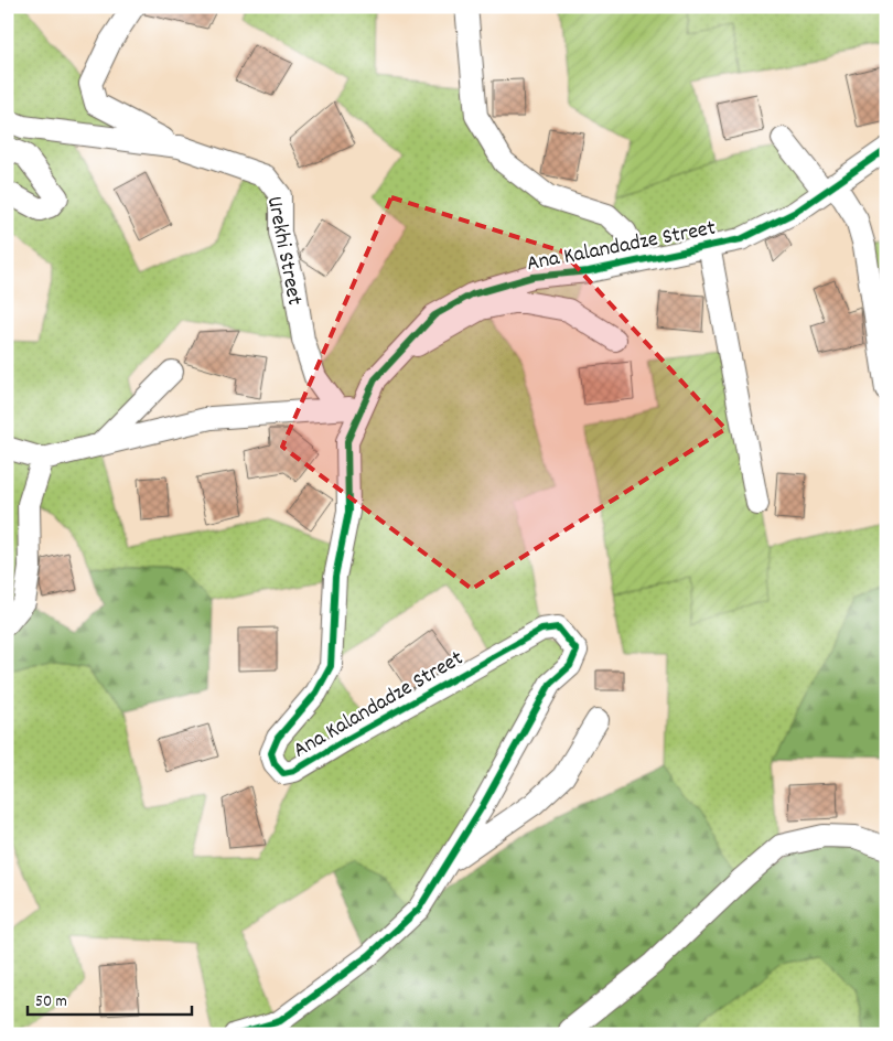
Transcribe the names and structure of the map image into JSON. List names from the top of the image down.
{
  "streets": {
    "street": ["Ana Kalandadze Street", "Urekhi Street"]
  },
  "scale_bar": "50 m"
}
